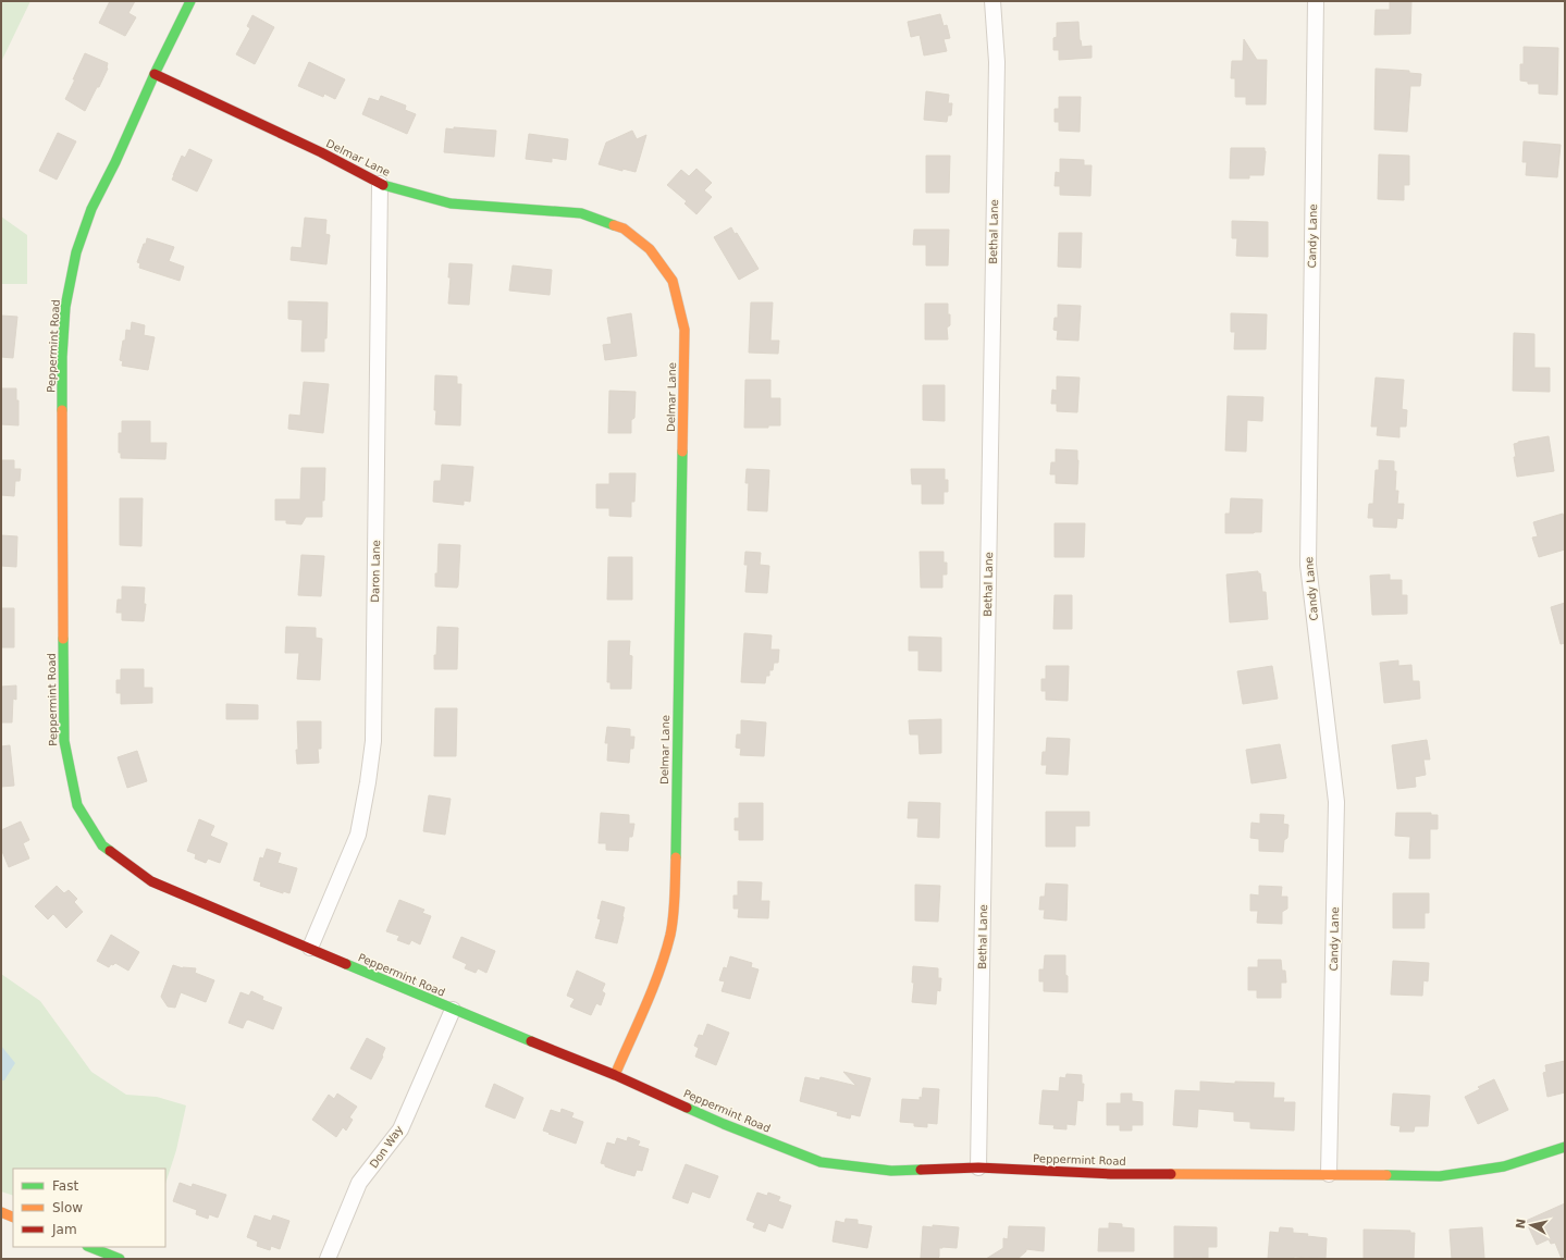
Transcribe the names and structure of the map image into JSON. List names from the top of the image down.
{
  "streets": {
    "street": [
      "Delmar Lane",
      "Bethal Lane",
      "Candy Lane",
      "Peppermint Road",
      "Daron Lane",
      "Don Way"
    ]
  },
  "crossings": [
    ["Delmar Lane", "Peppermint Road"],
    ["Delmar Lane", "Daron Lane"],
    ["Bethal Lane", "Peppermint Road"],
    ["Candy Lane", "Peppermint Road"],
    ["Peppermint Road", "Daron Lane"],
    ["Peppermint Road", "Don Way"]
  ],
  "legend": ["Fast", "Slow", "Jam"],
  "north": "left"
}
